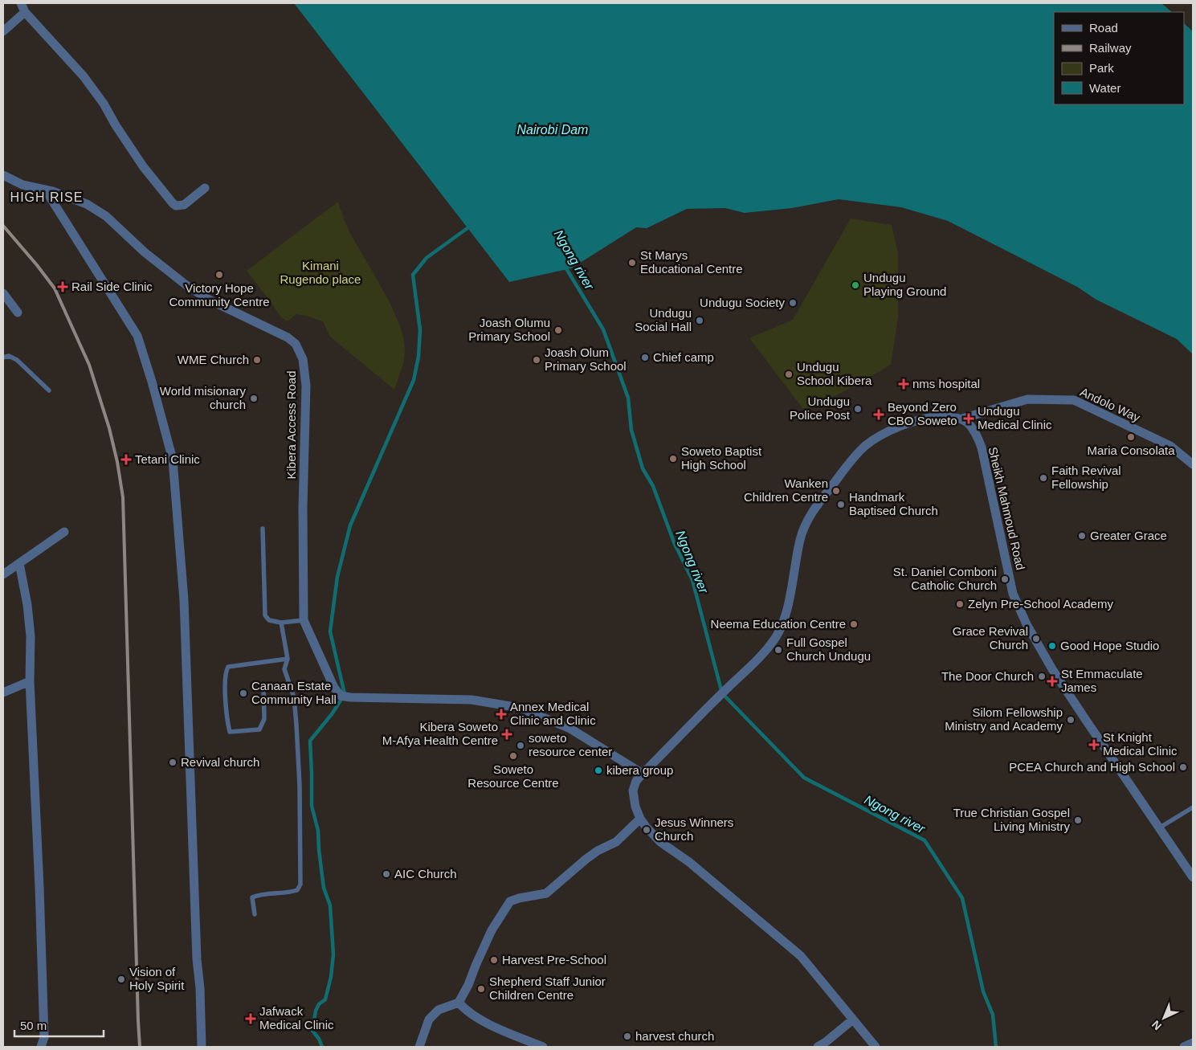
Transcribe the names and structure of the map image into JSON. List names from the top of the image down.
{
  "streets": {
    "street": ["Andolo Way", "Kibera Access Road", "Sheikh Mahmoud Road"]
  },
  "crossings": [
    ["Andolo Way", "Sheikh Mahmoud Road"]
  ],
  "districts": ["HIGH RISE"],
  "water": ["Nairobi Dam", "Ngong river"],
  "parks": ["Kimani Rugendo place"],
  "places": {
    "other": [
      "St Marys Educational Centre",
      "Victory Hope Community Centre",
      "Undugu Playing Ground",
      "Undugu Society",
      "Undugu Social Hall",
      "Joash Olumu Primary School",
      "Chief camp",
      "WME Church",
      "Joash Olum Primary School",
      "Undugu School Kibera",
      "World misionary church",
      "Undugu Police Post",
      "Maria Consolata",
      "Soweto Baptist High School",
      "Faith Revival Fellowship",
      "Wanken Children Centre",
      "Handmark Baptised Church",
      "Greater Grace",
      "St. Daniel Comboni Catholic Church",
      "Zelyn Pre-School Academy",
      "Neema Education Centre",
      "Grace Revival Church",
      "Good Hope Studio",
      "Full Gospel Church Undugu",
      "The Door Church",
      "Canaan Estate Community Hall",
      "Silom Fellowship Ministry and Academy",
      "soweto resource center",
      "Soweto Resource Centre",
      "Revival church",
      "PCEA Church and High School",
      "kibera group",
      "True Christian Gospel Living Ministry",
      "Jesus Winners Church",
      "AIC Church",
      "Harvest Pre-School",
      "Vision of Holy Spirit",
      "Shepherd Staff Junior Children Centre",
      "harvest church"
    ],
    "health": [
      "Rail Side Clinic",
      "nms hospital",
      "Beyond Zero CBO Soweto",
      "Undugu Medical Clinic",
      "Tetani Clinic",
      "St Emmaculate James",
      "Annex Medical Clinic and Clinic",
      "Kibera Soweto M-Afya Health Centre",
      "St Knight Medical Clinic",
      "Jafwack Medical Clinic"
    ]
  },
  "legend": [
    "Road",
    "Railway",
    "Park",
    "Water"
  ],
  "scale_bar": "50 m",
  "north": "bottom left"
}
